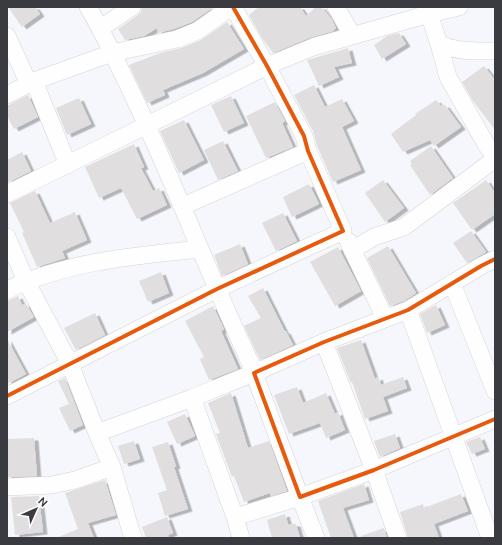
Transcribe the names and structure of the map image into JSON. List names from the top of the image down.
{
  "north": "top right"
}
